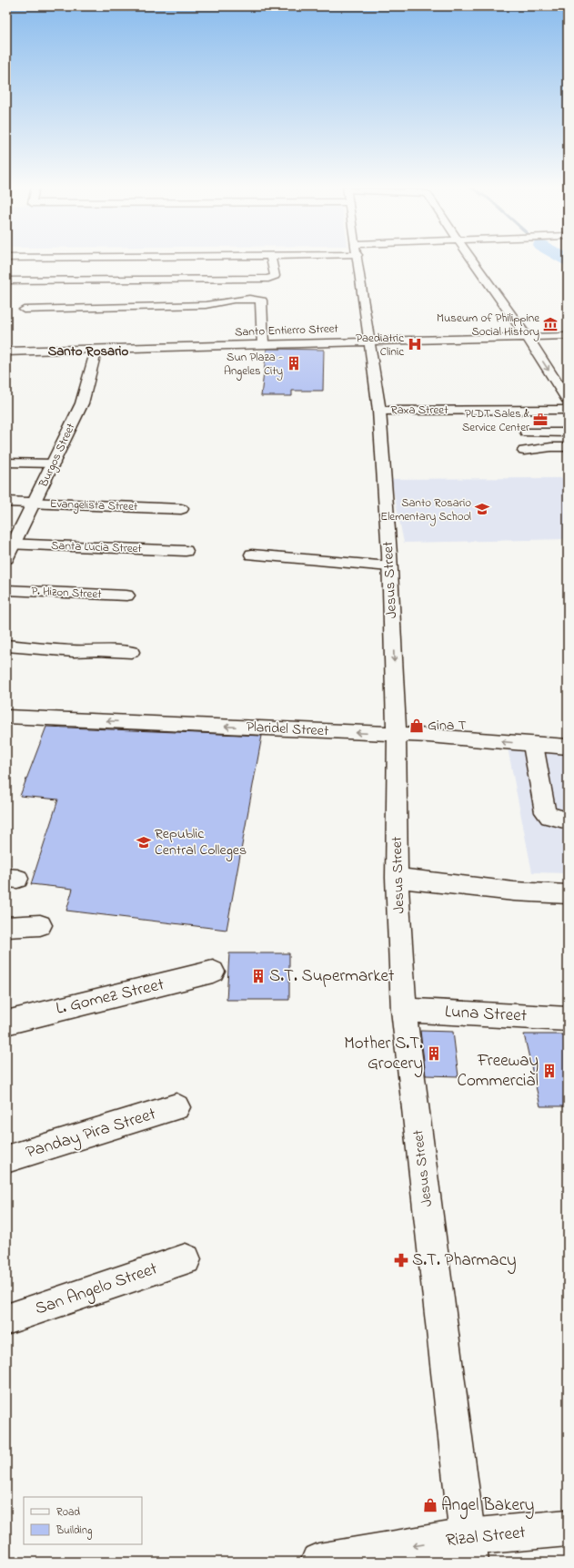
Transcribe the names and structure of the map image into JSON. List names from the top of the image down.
{
  "streets": {
    "street": [
      "Santo Entierro Street",
      "Raxa Street",
      "Burgos Street",
      "Evangelista Street",
      "Santa Lucia Street",
      "Jesus Street",
      "P. Hizon Street",
      "Plaridel Street",
      "L. Gomez Street",
      "Luna Street",
      "Panday Pira Street",
      "San Angelo Street",
      "Rizal Street"
    ]
  },
  "crossings": [
    ["Santo Entierro Street", "Burgos Street"],
    ["Santo Entierro Street", "Jesus Street"],
    ["Raxa Street", "Jesus Street"],
    ["Burgos Street", "Evangelista Street"],
    ["Burgos Street", "Santa Lucia Street"],
    ["Jesus Street", "Plaridel Street"],
    ["Jesus Street", "Luna Street"],
    ["Jesus Street", "Rizal Street"]
  ],
  "one_way": ["Rizal Street"],
  "districts": ["Santo Rosario"],
  "places": {
    "museum": ["Museum of Philippine Social History"],
    "hospital": ["Paediatric Clinic"],
    "building": [
      "Sun Plaza - Angeles City",
      "S.T. Supermarket",
      "Mother S.T. Grocery",
      "Freeway Commercial"
    ],
    "office": ["PLDT Sales & Service Center"],
    "school or university": ["Santo Rosario Elementary School", "Republic Central Colleges"],
    "shop": ["Gina T", "Angel Bakery"],
    "pharmacy": ["S.T. Pharmacy"]
  },
  "legend": ["Road", "Building"]
}
